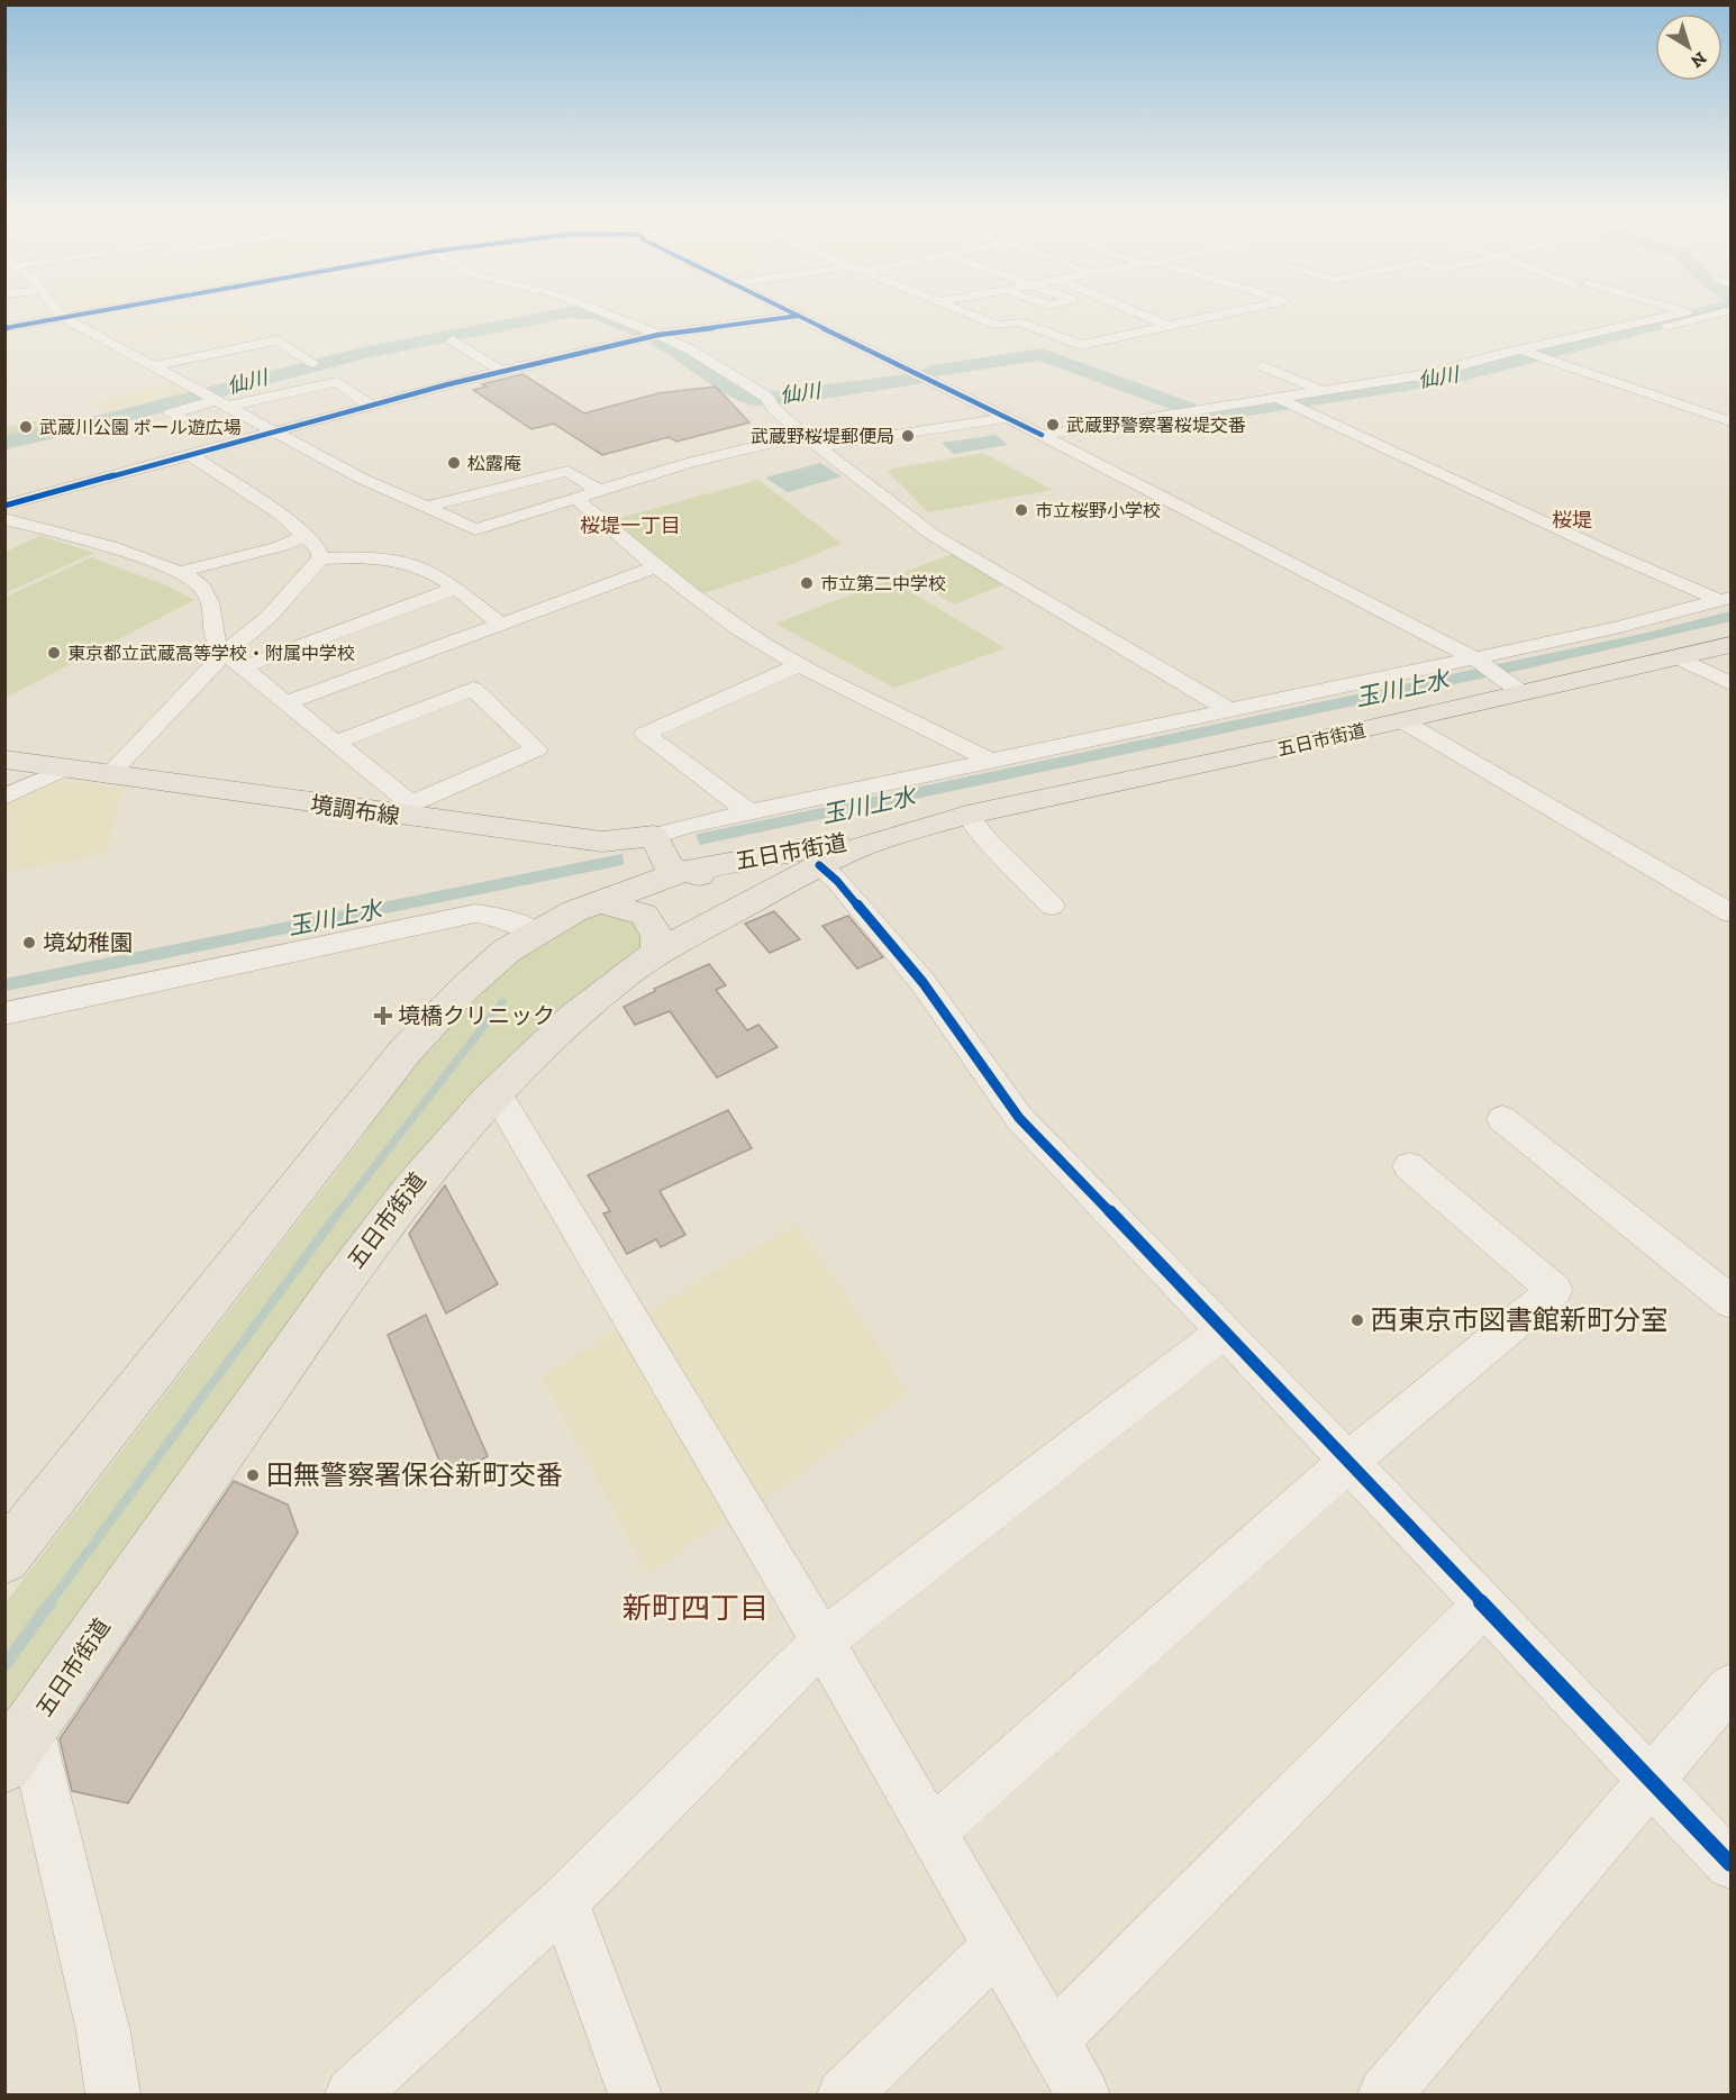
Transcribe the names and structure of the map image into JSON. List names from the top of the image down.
{
  "streets": {
    "main road": ["五日市街道", "境調布線"]
  },
  "crossings": [
    ["五日市街道", "境調布線"]
  ],
  "districts": ["桜堤", "桜堤一丁目", "新町四丁目"],
  "water": ["仙川", "玉川上水"],
  "places": {
    "other": [
      "武蔵野警察署桜堤交番",
      "武蔵川公園 ボール遊広場",
      "武蔵野桜堤郵便局",
      "松露庵",
      "市立桜野小学校",
      "市立第二中学校",
      "東京都立武蔵高等学校・附属中学校",
      "境幼稚園",
      "西東京市図書館新町分室",
      "田無警察署保谷新町交番"
    ],
    "health": ["境橋クリニック"]
  },
  "north": "bottom right"
}
